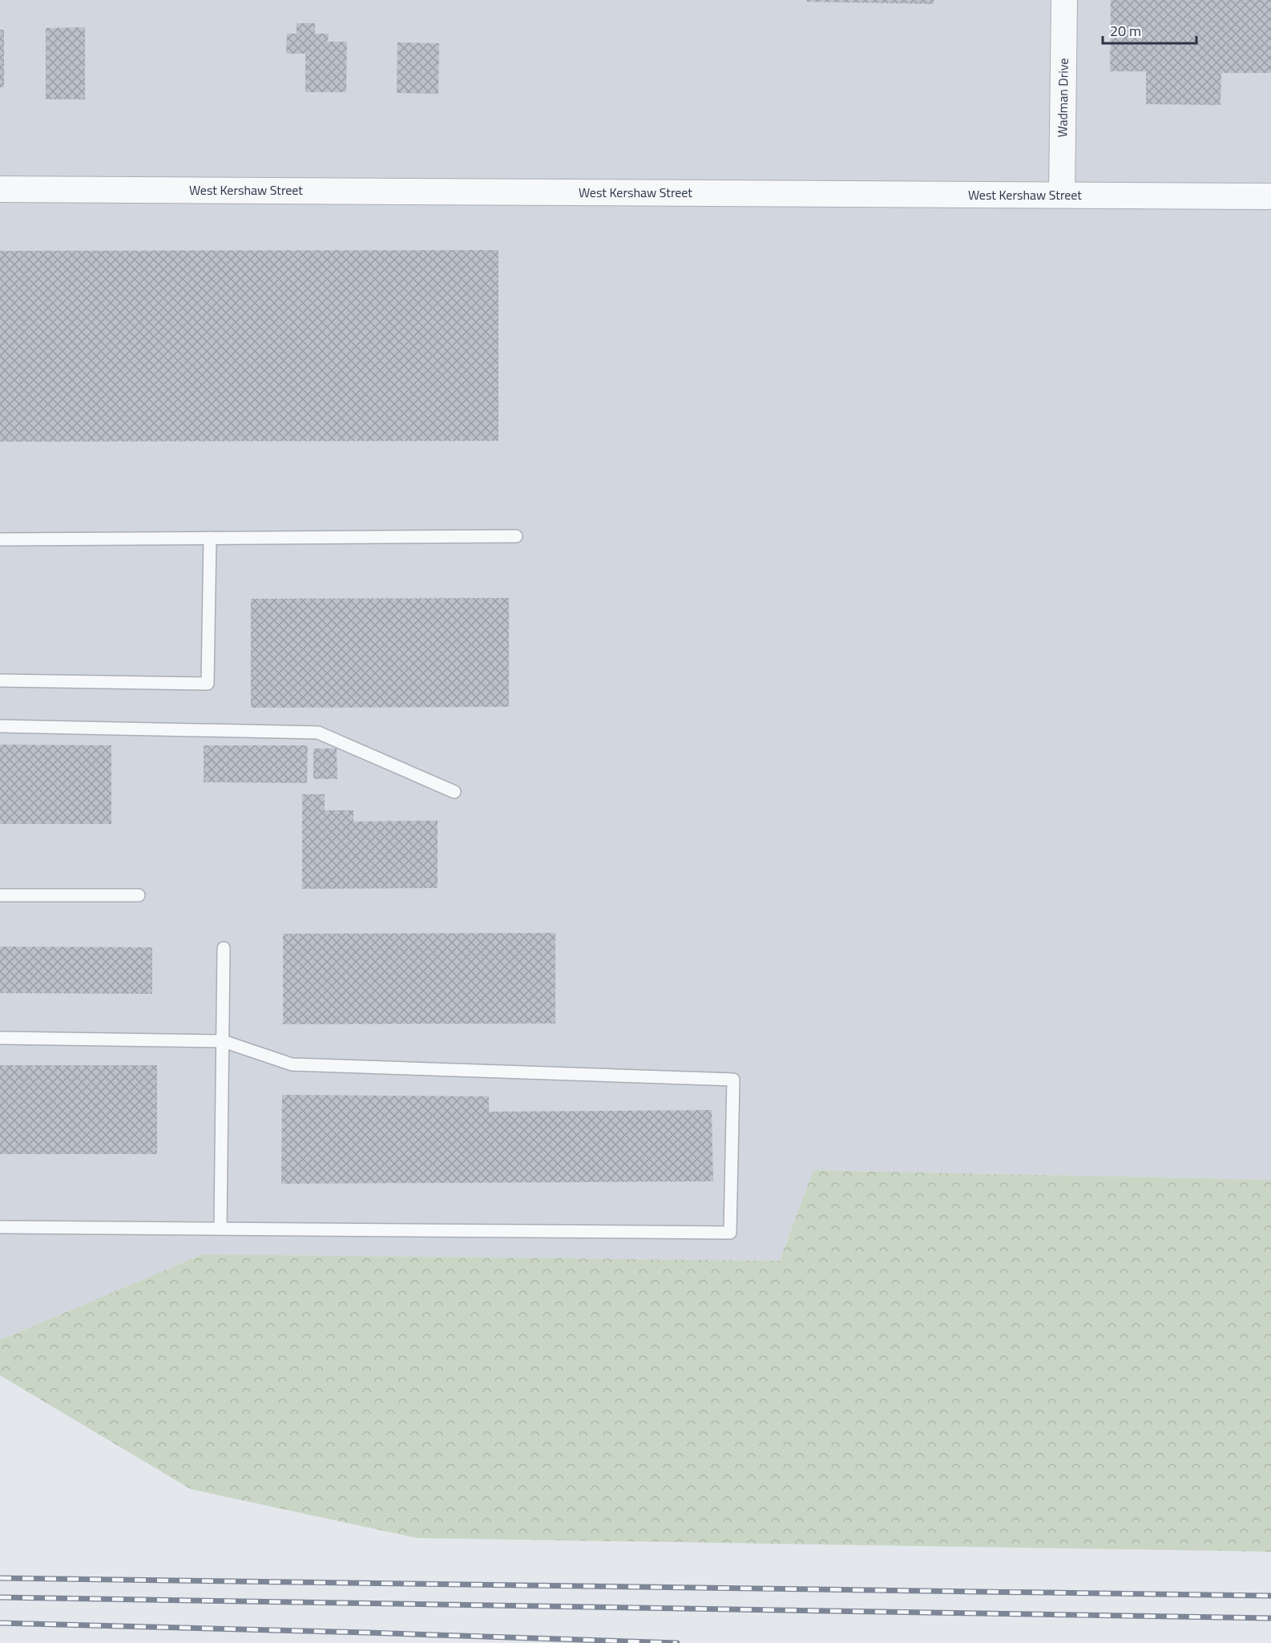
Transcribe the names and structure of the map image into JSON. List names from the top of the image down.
{
  "streets": {
    "street": ["Wadman Drive", "West Kershaw Street"]
  },
  "crossings": [
    ["Wadman Drive", "West Kershaw Street"]
  ],
  "scale_bar": "20 m"
}
